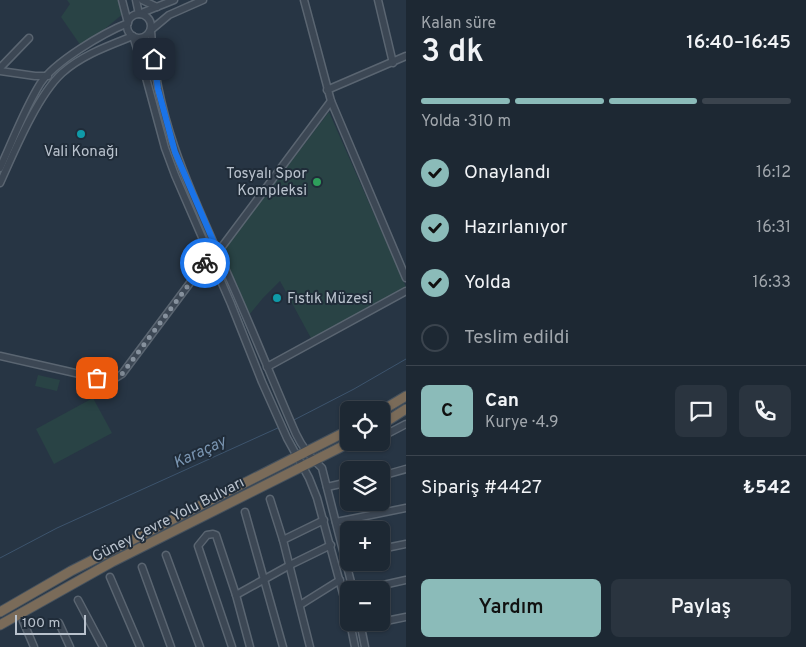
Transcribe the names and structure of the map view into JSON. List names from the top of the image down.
{
  "streets": {
    "highway": ["Güney Çevre Yolu Bulvarı"]
  },
  "water": ["Karaçay"],
  "places": ["Vali Konağı", "Tosyalı Spor Kompleksi", "Fıstık Müzesi"],
  "scale_bar": "100 m",
  "page": {
    "heading": ["3 dk", "Kalan süre", "16:40–16:45"],
    "panel": [
      "Can",
      "Kurye · 4.9",
      "Sipariş #4427",
      "₺542"
    ],
    "bar": "Yolda · 310 m",
    "list": [
      ["Onaylandı", "16:12"],
      ["Hazırlanıyor", "16:31"],
      ["Yolda", "16:33"],
      "Teslim edildi"
    ],
    "round": "C",
    "map_buttons": ["+", "−"],
    "buttons": ["Yardım", "Paylaş"],
    "scale": "100 m"
  }
}
